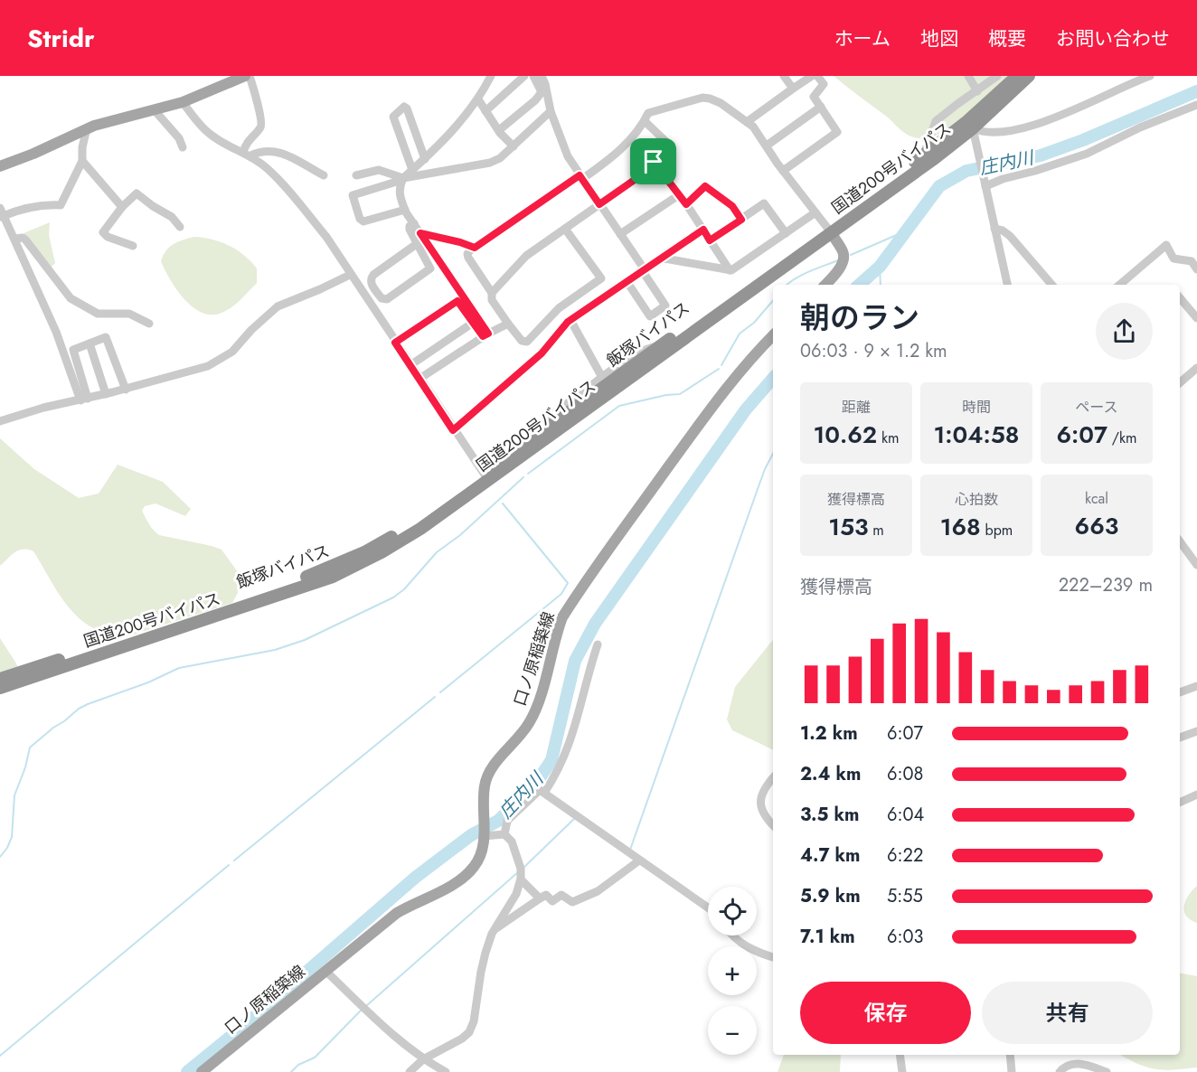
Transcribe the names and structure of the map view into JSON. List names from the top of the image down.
{
  "streets": {
    "highway": ["国道200号バイパス", "飯塚バイパス"],
    "main road": ["口ノ原稲築線"]
  },
  "crossings": [
    ["国道200号バイパス", "飯塚バイパス"]
  ],
  "water": ["庄内川"],
  "page": {
    "header": "Stridr",
    "nav": [
      "ホーム",
      "地図",
      "概要",
      "お問い合わせ"
    ],
    "heading": ["朝のラン", "06:03 · 9 × 1.2 km"],
    "stats": [
      ["距離", "10.62 km"],
      ["時間", "1:04:58"],
      ["ペース", "6:07 /km"],
      ["獲得標高", "153 m"],
      ["心拍数", "168 bpm"],
      ["kcal", "663"]
    ],
    "chart": ["獲得標高", "222–239 m"],
    "list": [
      {
        "name": "1.2 km",
        "note": "6:07"
      },
      {
        "name": "2.4 km",
        "note": "6:08"
      },
      {
        "name": "3.5 km",
        "note": "6:04"
      },
      {
        "name": "4.7 km",
        "note": "6:22"
      },
      {
        "name": "5.9 km",
        "note": "5:55"
      },
      {
        "name": "7.1 km",
        "note": "6:03"
      }
    ],
    "map_buttons": ["+", "−"],
    "buttons": ["保存", "共有"]
  }
}
